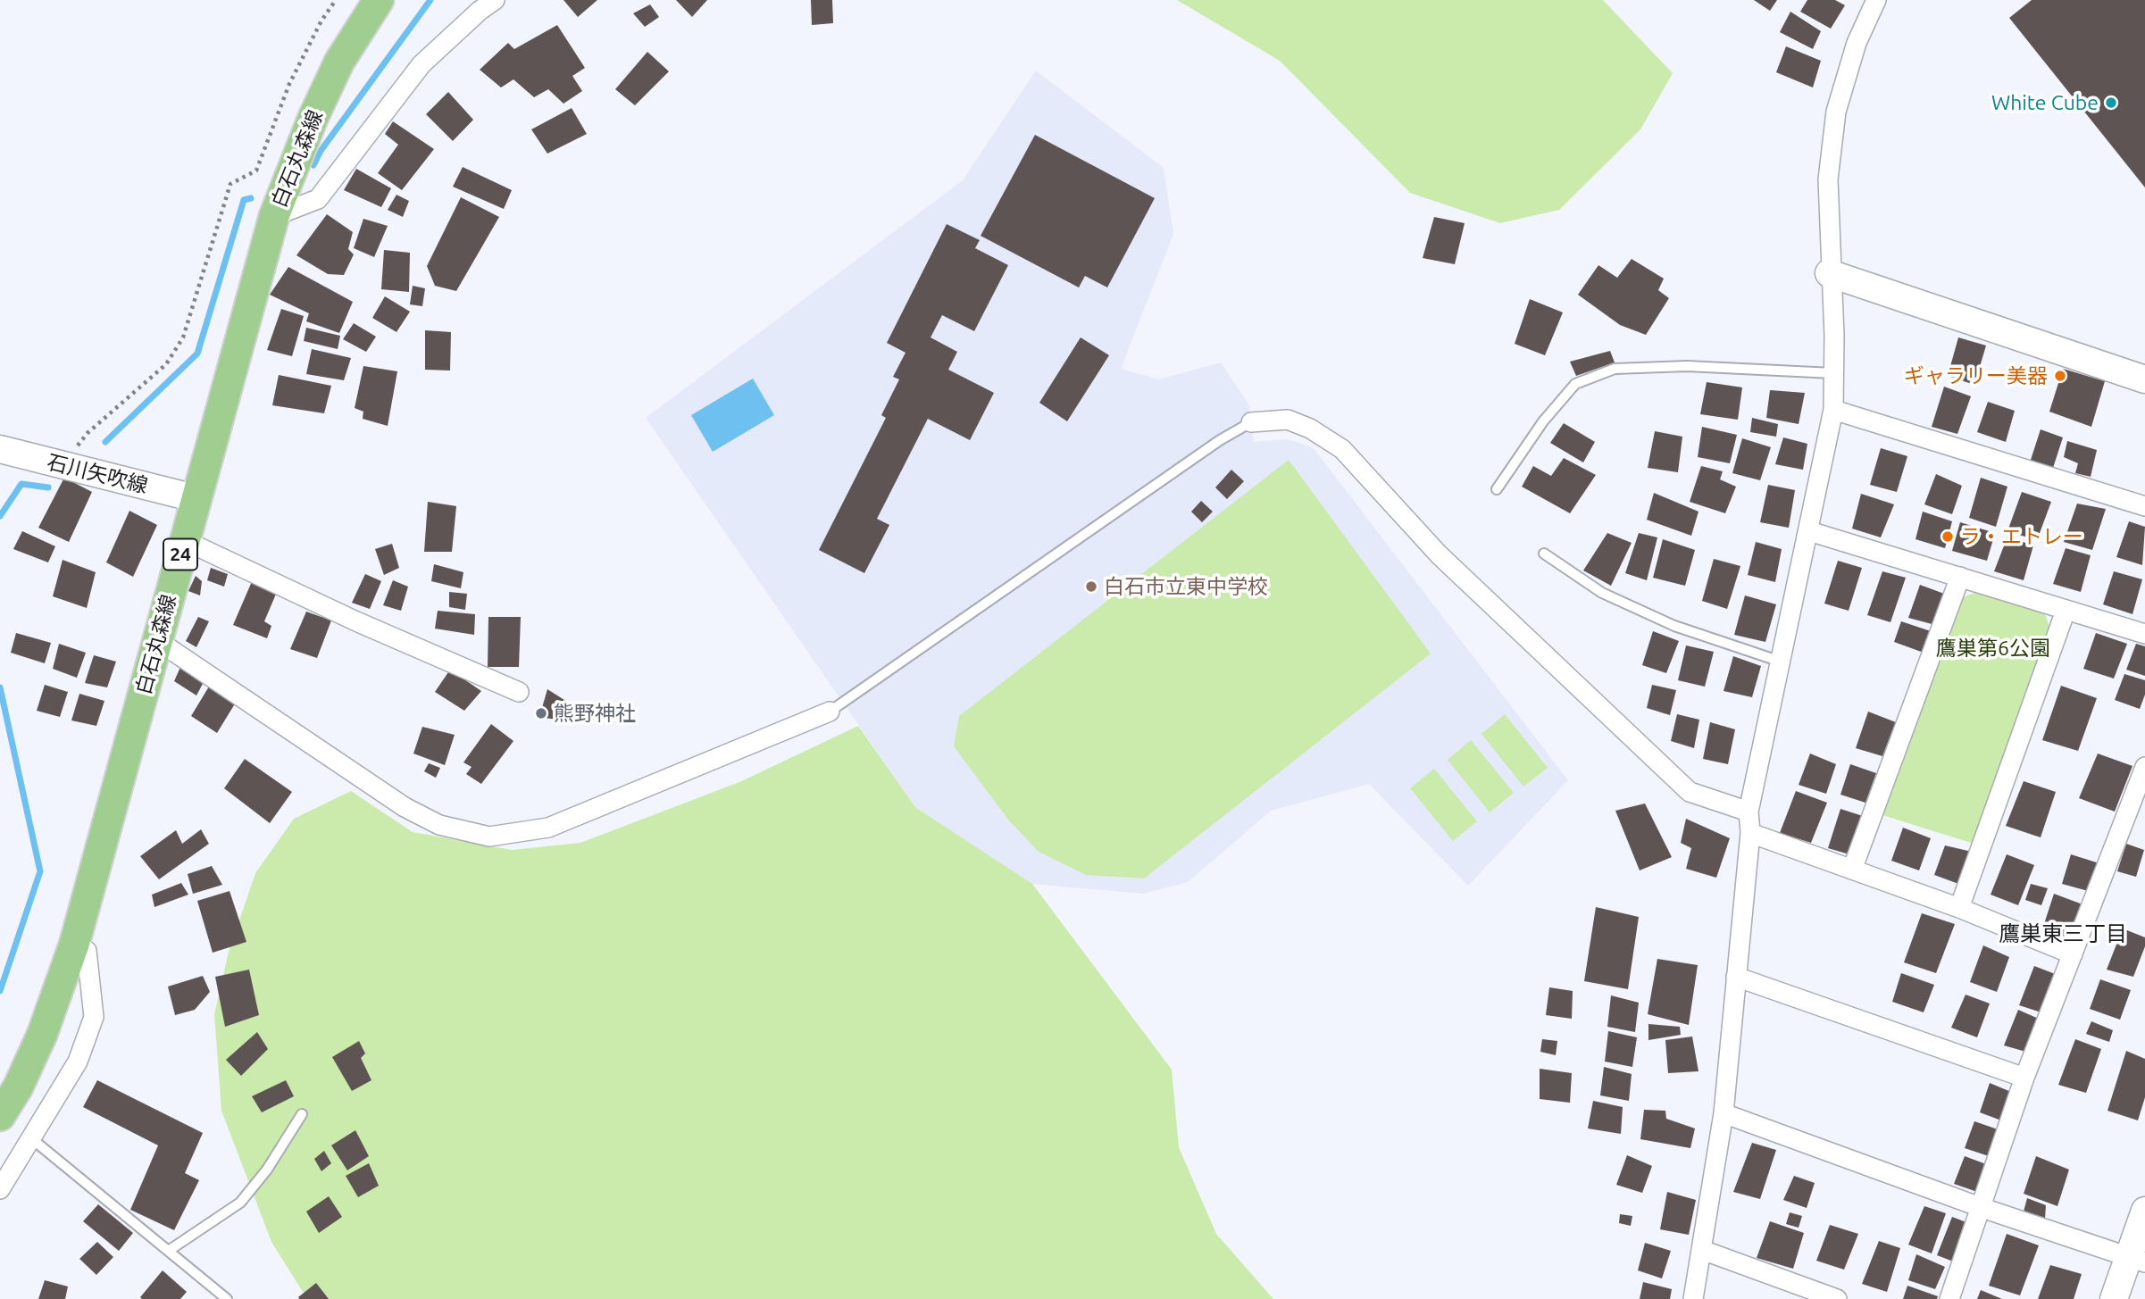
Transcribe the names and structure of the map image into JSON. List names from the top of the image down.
{
  "streets": {
    "main road": ["白石丸森線", "24"],
    "street": ["石川矢吹線"]
  },
  "crossings": [
    ["白石丸森線", "石川矢吹線"]
  ],
  "districts": ["鷹巣東三丁目"],
  "parks": ["鷹巣第6公園"],
  "places": [
    "White Cube",
    "ギャラリー美器",
    "ラ・エトレー",
    "白石市立東中学校",
    "熊野神社"
  ]
}
